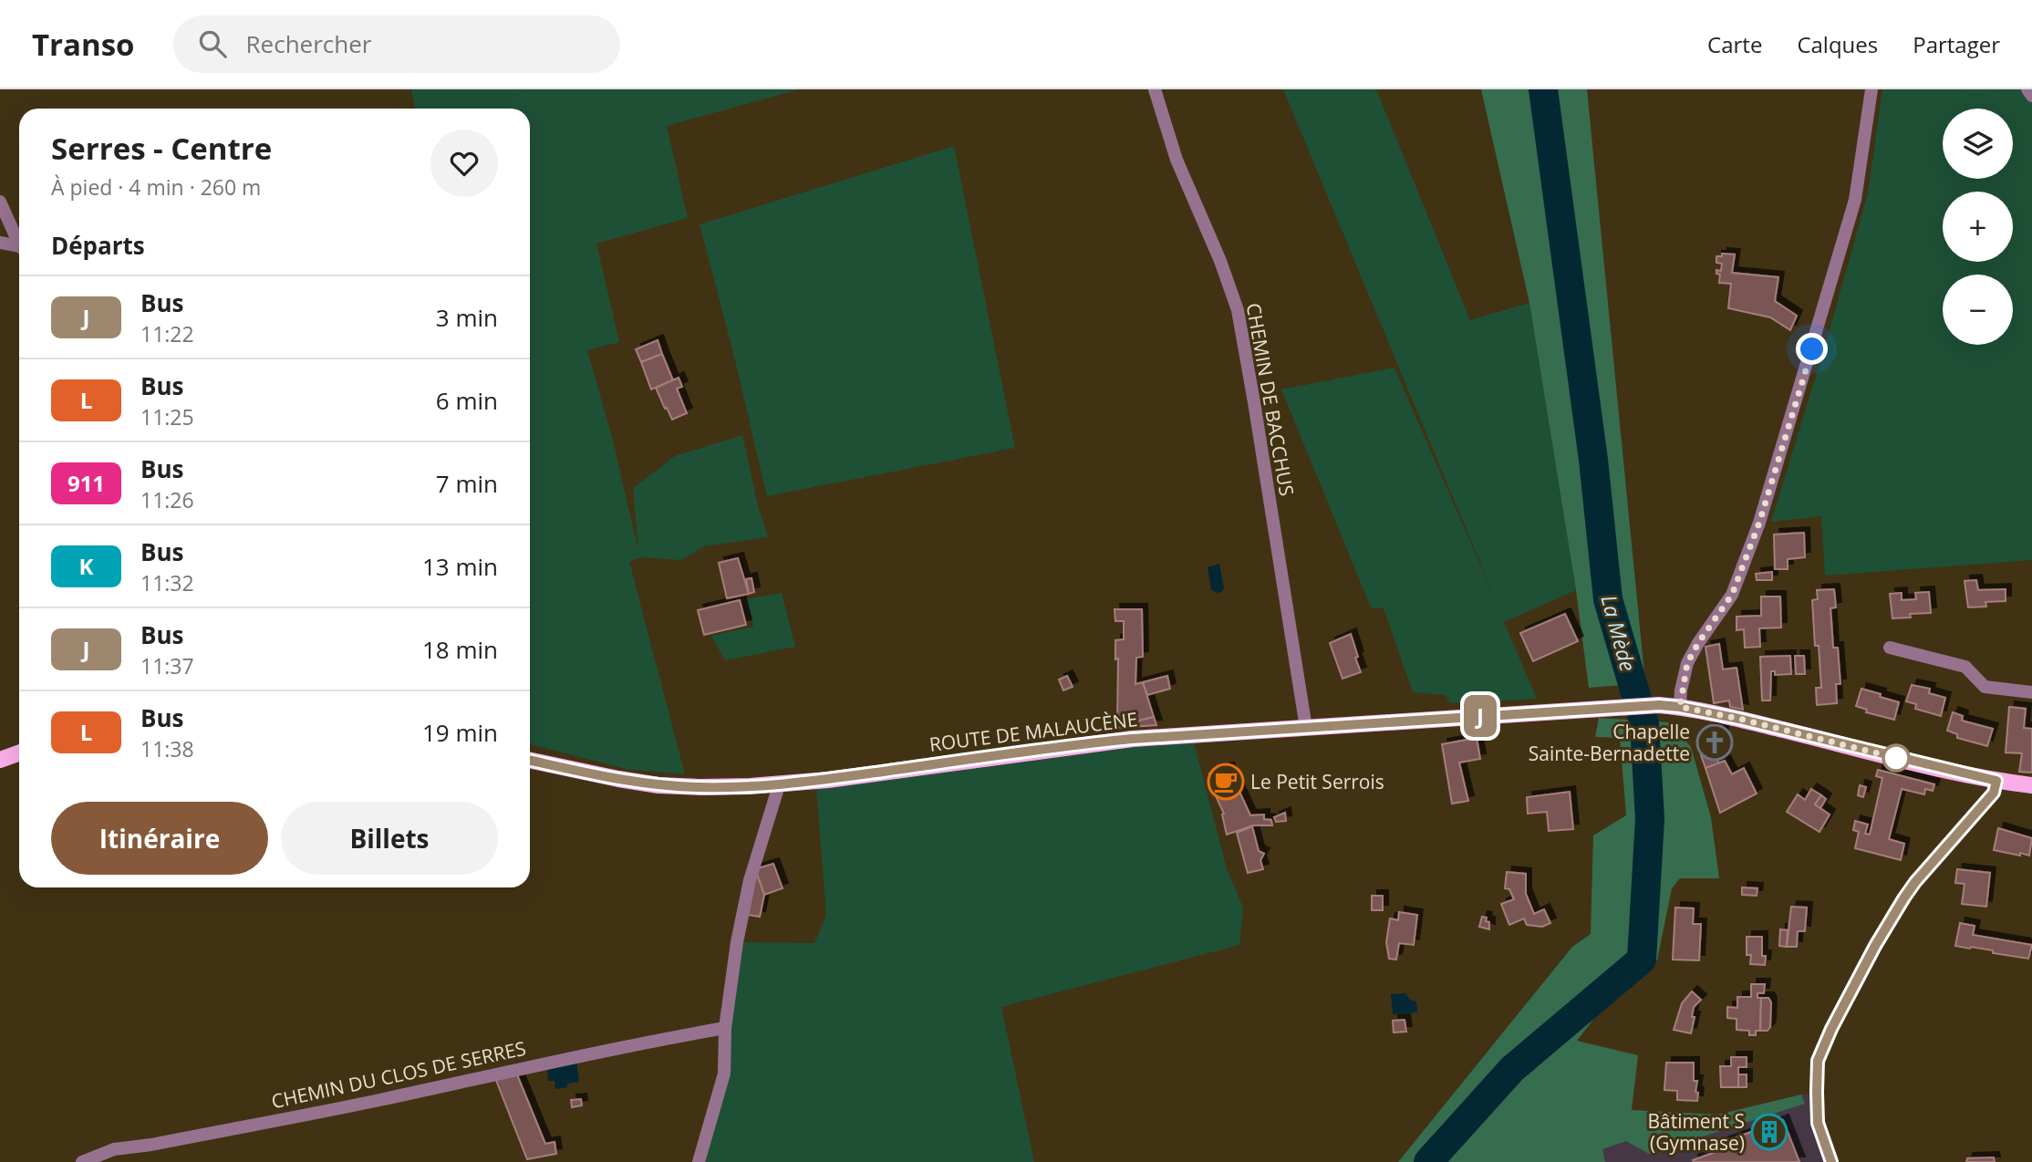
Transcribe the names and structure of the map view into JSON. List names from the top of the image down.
{
  "streets": {
    "main road": ["ROUTE DE MALAUCÈNE"],
    "street": ["CHEMIN DE BACCHUS", "CHEMIN DU CLOS DE SERRES"]
  },
  "crossings": [
    ["CHEMIN DE BACCHUS", "ROUTE DE MALAUCÈNE"]
  ],
  "water": ["La Mède"],
  "places": {
    "church": ["Chapelle Sainte-Bernadette"],
    "cafe": ["Le Petit Serrois"],
    "building": ["Bâtiment S (Gymnase)"]
  },
  "lines": ["bus line J"],
  "page": {
    "header": "Transo",
    "search": "Rechercher",
    "nav": ["Carte", "Calques", "Partager"],
    "on_map": "J",
    "map_buttons": ["+", "−"],
    "heading": [
      ["Serres - Centre", "À pied · 4 min · 260 m"],
      "Départs"
    ],
    "list": [
      {
        "mark": "J",
        "name": "Bus",
        "note": "11:22",
        "value": "3 min"
      },
      {
        "mark": "L",
        "name": "Bus",
        "note": "11:25",
        "value": "6 min"
      },
      {
        "mark": "911",
        "name": "Bus",
        "note": "11:26",
        "value": "7 min"
      },
      {
        "mark": "K",
        "name": "Bus",
        "note": "11:32",
        "value": "13 min"
      },
      {
        "mark": "J",
        "name": "Bus",
        "note": "11:37",
        "value": "18 min"
      },
      {
        "mark": "L",
        "name": "Bus",
        "note": "11:38",
        "value": "19 min"
      }
    ],
    "buttons": ["Itinéraire", "Billets"]
  }
}
